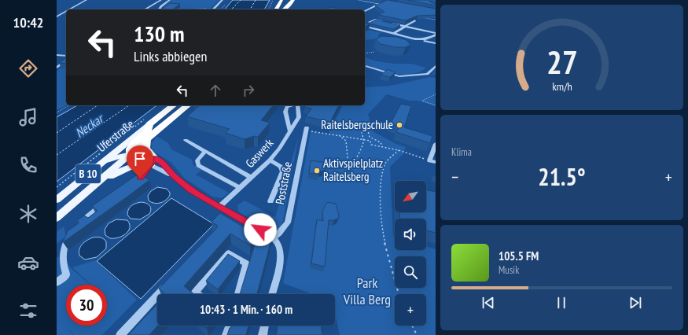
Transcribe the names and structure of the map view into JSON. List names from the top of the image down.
{
  "streets": {
    "highway": ["Uferstraße", "B 10"],
    "street": ["Gaswerk", "Poststraße"]
  },
  "water": ["Neckar"],
  "parks": ["Park Villa Berg"],
  "places": ["Raitelsbergschule", "Aktivspielplatz Raitelsberg"],
  "north": "bottom left",
  "page": {
    "tabs": "10:42",
    "turn": ["130 m", "Links abbiegen"],
    "tile": "Klima",
    "heat": ["−", "21.5°", "+"],
    "map_buttons": "+",
    "song": ["105.5 FM", "Musik"],
    "limit": "30",
    "trip": "10:43 · 1 Min. · 160 m",
    "gauge": ["27", "km/h"]
  }
}
